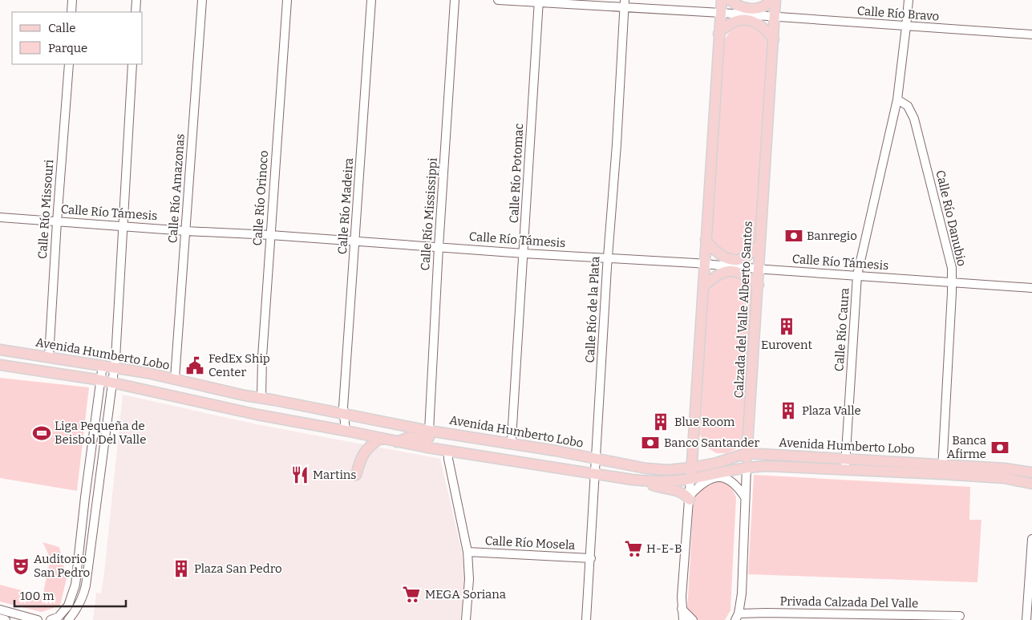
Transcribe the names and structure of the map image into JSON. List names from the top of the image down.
{
  "streets": {
    "main road": ["Calzada del Valle Alberto Santos", "Avenida Humberto Lobo"],
    "street": [
      "Calle Río Bravo",
      "Calle Río Potomac",
      "Calle Río Amazonas",
      "Calle Río Orinoco",
      "Calle Río Madeira",
      "Calle Río Missouri",
      "Calle Río Támesis",
      "Calle Río Mississippi",
      "Calle Río Danubio",
      "Calle Río de la Plata",
      "Calle Río Caura",
      "Calle Río Mosela",
      "Privada Calzada Del Valle"
    ]
  },
  "crossings": [
    ["Calle Río Bravo", "Calle Río Potomac"],
    ["Calle Río Bravo", "Calle Río de la Plata"],
    ["Calle Río Bravo", "Calzada del Valle Alberto Santos"],
    ["Calle Río Potomac", "Calle Río Támesis"],
    ["Calle Río Potomac", "Avenida Humberto Lobo"],
    ["Calle Río Amazonas", "Calle Río Támesis"],
    ["Calle Río Amazonas", "Avenida Humberto Lobo"],
    ["Calle Río Orinoco", "Calle Río Támesis"],
    ["Calle Río Orinoco", "Avenida Humberto Lobo"],
    ["Calle Río Madeira", "Calle Río Támesis"],
    ["Calle Río Madeira", "Avenida Humberto Lobo"],
    ["Calle Río Missouri", "Calle Río Támesis"],
    ["Calle Río Missouri", "Avenida Humberto Lobo"],
    ["Calle Río Támesis", "Calle Río Mississippi"],
    ["Calle Río Támesis", "Calle Río Danubio"],
    ["Calle Río Támesis", "Calle Río de la Plata"],
    ["Calle Río Támesis", "Calzada del Valle Alberto Santos"],
    ["Calle Río Támesis", "Calle Río Caura"],
    ["Calle Río Mississippi", "Avenida Humberto Lobo"],
    ["Calle Río Danubio", "Calle Río Caura"],
    ["Calle Río Danubio", "Avenida Humberto Lobo"],
    ["Calle Río de la Plata", "Avenida Humberto Lobo"],
    ["Calle Río de la Plata", "Calle Río Mosela"],
    ["Calzada del Valle Alberto Santos", "Avenida Humberto Lobo"],
    ["Calzada del Valle Alberto Santos", "Privada Calzada Del Valle"],
    ["Calle Río Caura", "Avenida Humberto Lobo"]
  ],
  "places": {
    "bank": ["Banregio", "Banco Santander", "Banca Afirme"],
    "building": [
      "Eurovent",
      "Plaza Valle",
      "Blue Room",
      "Plaza San Pedro"
    ],
    "public building": ["FedEx Ship Center"],
    "sports": ["Liga Pequeña de Beisbol Del Valle"],
    "restaurant": ["Martins"],
    "supermarket": ["H-E-B", "MEGA Soriana"],
    "theatre": ["Auditorio San Pedro"]
  },
  "legend": ["Calle", "Parque"],
  "scale_bar": "100 m"
}
